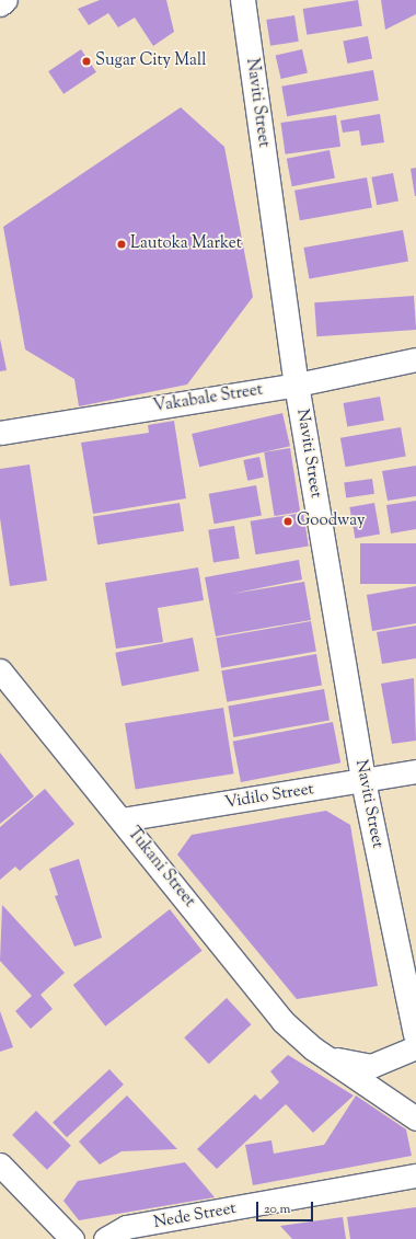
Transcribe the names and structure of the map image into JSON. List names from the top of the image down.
{
  "streets": {
    "main road": ["Naviti Street"],
    "street": [
      "Vakabale Street",
      "Vidilo Street",
      "Tukani Street",
      "Nede Street"
    ]
  },
  "crossings": [
    ["Naviti Street", "Vakabale Street"],
    ["Naviti Street", "Vidilo Street"],
    ["Vidilo Street", "Tukani Street"]
  ],
  "places": ["Sugar City Mall", "Lautoka Market", "Goodway"],
  "scale_bar": "20 m"
}
